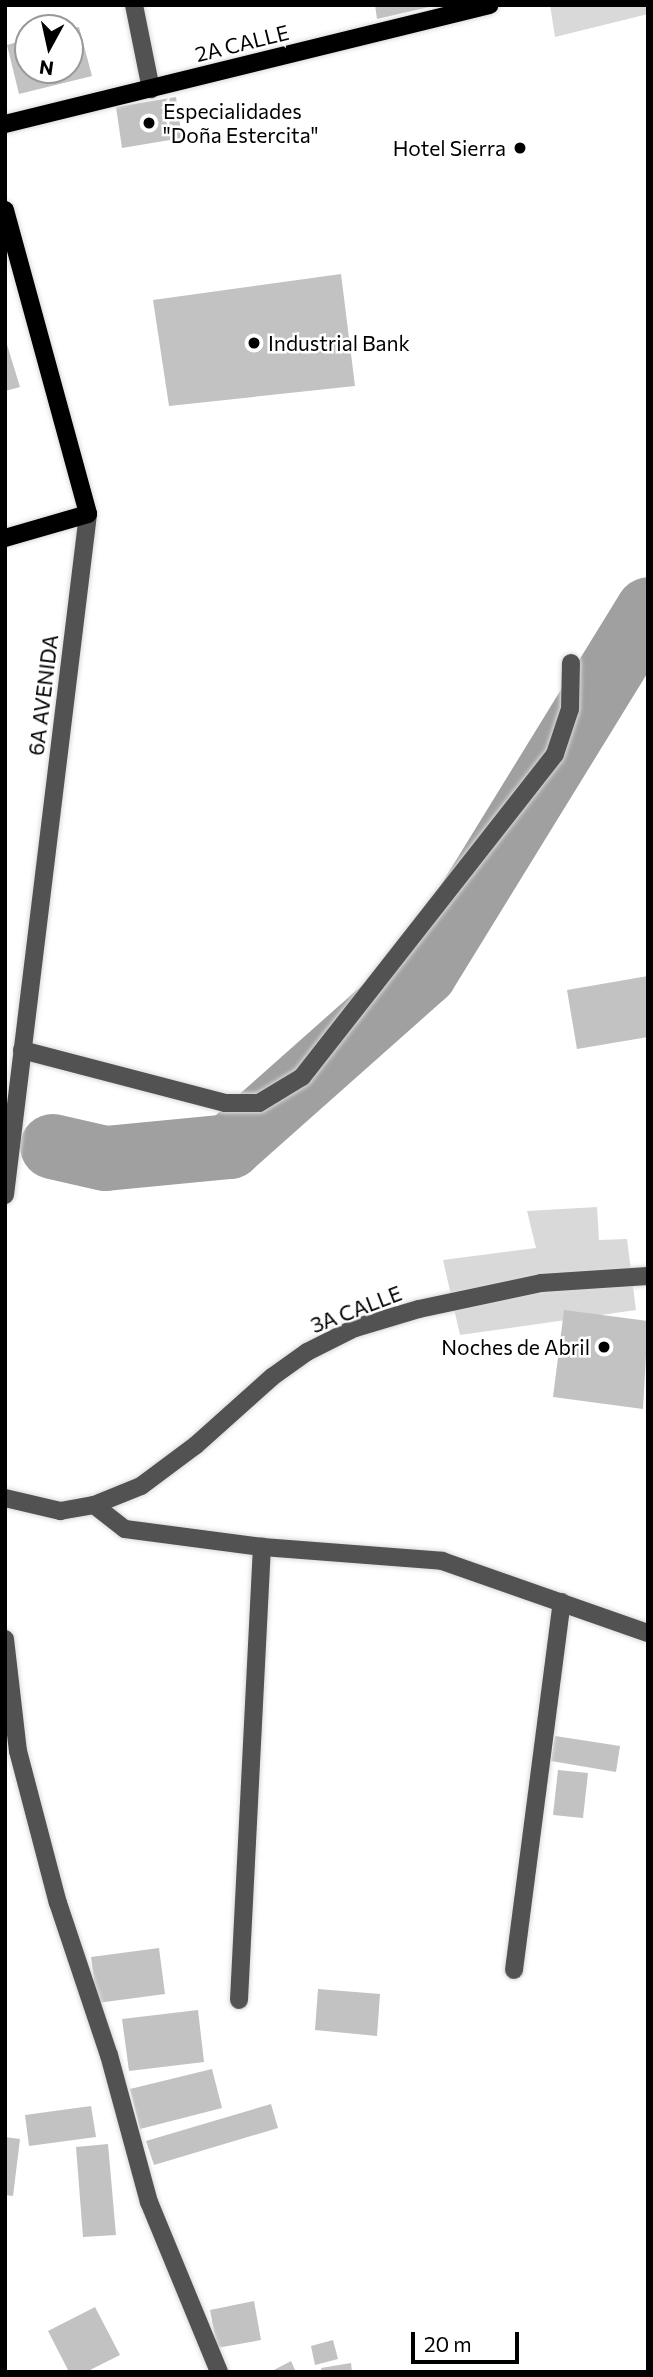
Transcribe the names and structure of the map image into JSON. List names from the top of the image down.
{
  "streets": {
    "main road": ["2A CALLE", "6A AVENIDA"],
    "street": ["3A CALLE"]
  },
  "places": [
    "Especialidades \"Doña Estercita\"",
    "Hotel Sierra",
    "Industrial Bank",
    "Noches de Abril"
  ],
  "scale_bar": "20 m",
  "north": "bottom"
}
